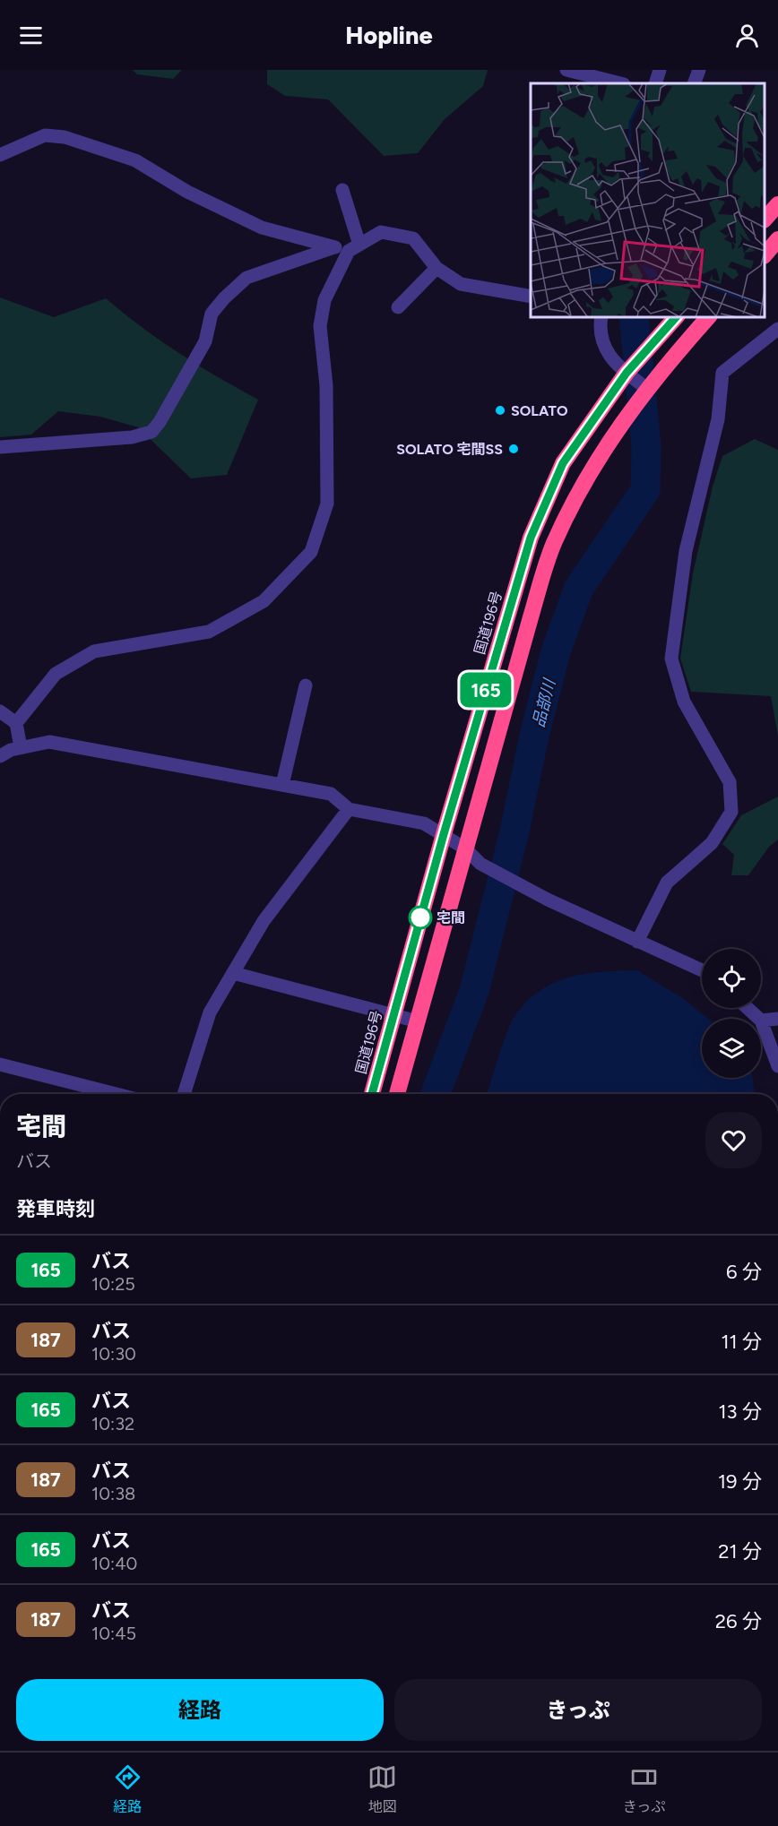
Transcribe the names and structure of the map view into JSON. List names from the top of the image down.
{
  "streets": {
    "highway": ["国道196号"]
  },
  "water": ["品部川"],
  "places": ["SOLATO", "SOLATO 宅間SS", "宅間"],
  "lines": ["bus line 165"],
  "page": {
    "header": "Hopline",
    "on_map": "165",
    "heading": [
      ["宅間", "バス"],
      "発車時刻"
    ],
    "list": [
      {
        "mark": "165",
        "name": "バス",
        "note": "10:25",
        "value": "6 分"
      },
      {
        "mark": "187",
        "name": "バス",
        "note": "10:30",
        "value": "11 分"
      },
      {
        "mark": "165",
        "name": "バス",
        "note": "10:32",
        "value": "13 分"
      },
      {
        "mark": "187",
        "name": "バス",
        "note": "10:38",
        "value": "19 分"
      },
      {
        "mark": "165",
        "name": "バス",
        "note": "10:40",
        "value": "21 分"
      },
      {
        "mark": "187",
        "name": "バス",
        "note": "10:45",
        "value": "26 分"
      }
    ],
    "buttons": ["経路", "きっぷ"],
    "tabs": ["経路", "地図", "きっぷ"]
  }
}
